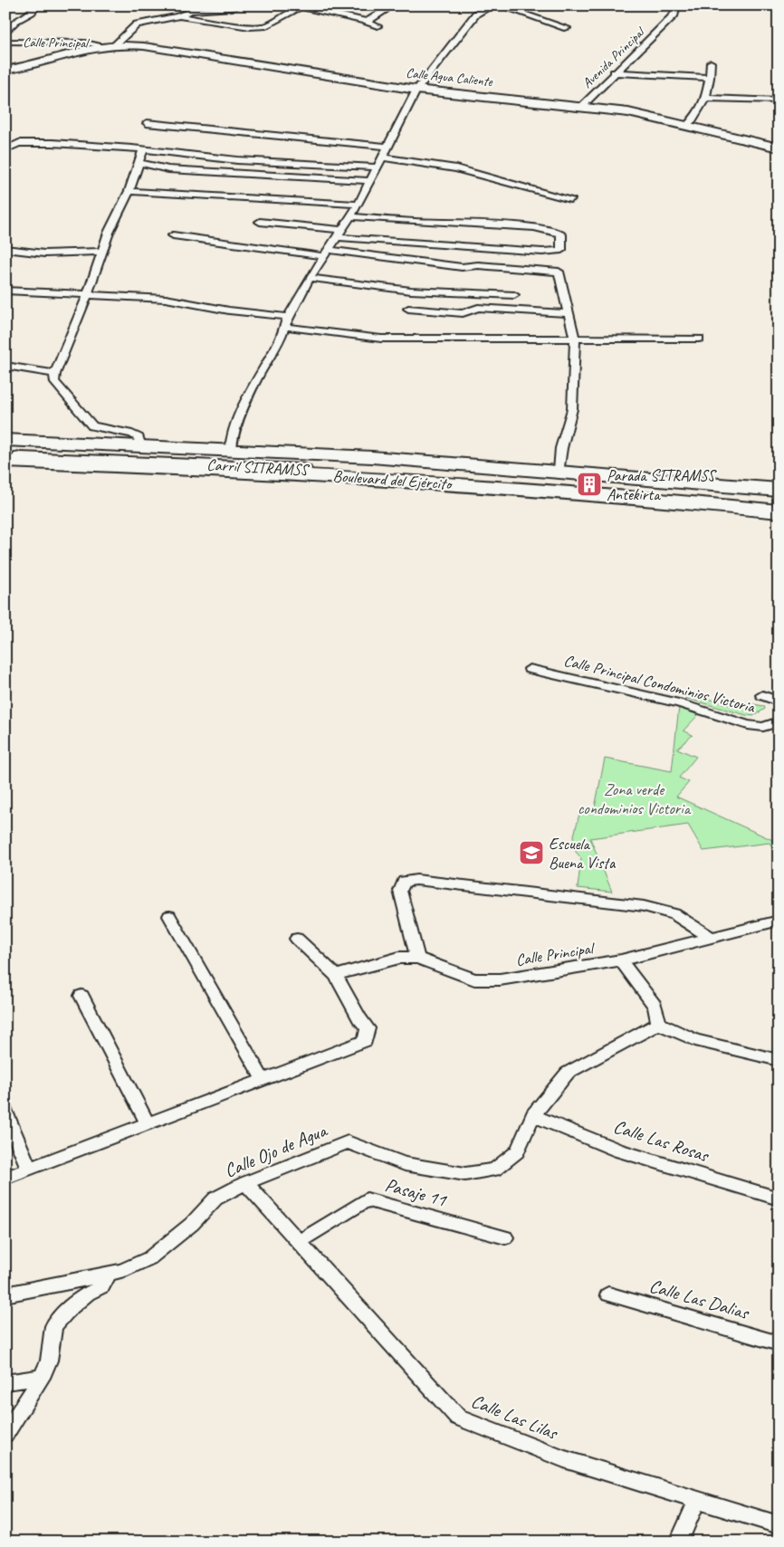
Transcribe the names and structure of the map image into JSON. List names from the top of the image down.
{
  "streets": {
    "highway": ["Boulevard del Ejército"],
    "main road": ["Calle Agua Caliente", "Carril SITRAMSS"],
    "street": [
      "Calle Principal",
      "Avenida Principal",
      "Calle Principal Condominios Victoria",
      "Calle Las Rosas",
      "Calle Ojo de Agua",
      "Pasaje 11",
      "Calle Las Dalias",
      "Calle Las Lilas"
    ]
  },
  "crossings": [
    ["Calle Principal", "Calle Agua Caliente"],
    ["Avenida Principal", "Calle Agua Caliente"],
    ["Calle Las Rosas", "Calle Ojo de Agua"],
    ["Calle Ojo de Agua", "Calle Las Lilas"],
    ["Pasaje 11", "Calle Las Lilas"]
  ],
  "parks": ["Zona verde condominios Victoria"],
  "places": {
    "building": ["Parada SITRAMSS Antekirta"],
    "school or university": ["Escuela Buena Vista"]
  }
}
